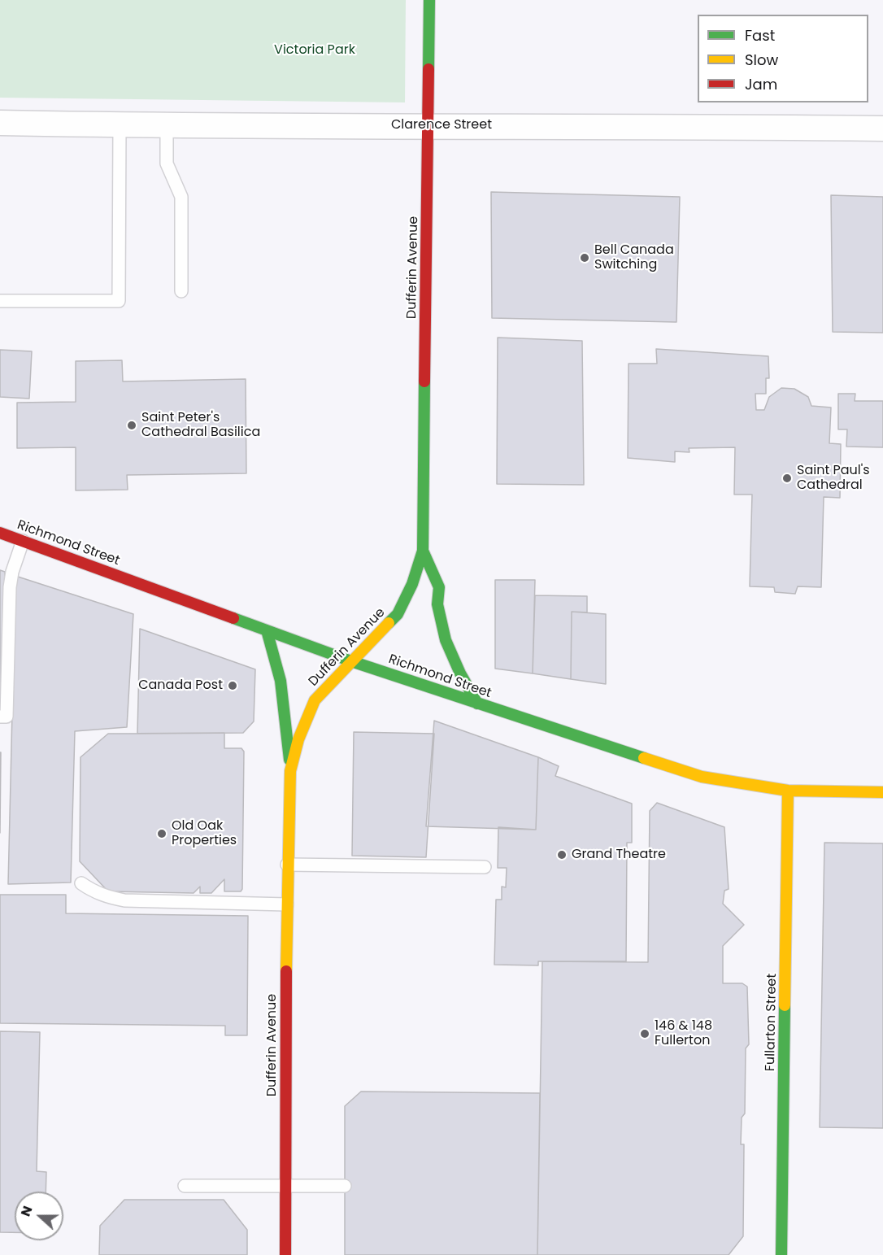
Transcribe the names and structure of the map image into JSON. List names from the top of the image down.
{
  "streets": {
    "street": [
      "Clarence Street",
      "Dufferin Avenue",
      "Richmond Street",
      "Fullarton Street"
    ]
  },
  "crossings": [
    ["Clarence Street", "Dufferin Avenue"],
    ["Dufferin Avenue", "Richmond Street"],
    ["Richmond Street", "Fullarton Street"]
  ],
  "parks": ["Victoria Park"],
  "places": [
    "Bell Canada Switching",
    "Saint Peter's Cathedral Basilica",
    "Saint Paul's Cathedral",
    "Canada Post",
    "Old Oak Properties",
    "Grand Theatre",
    "146 & 148 Fullerton"
  ],
  "legend": ["Fast", "Slow", "Jam"],
  "north": "left"
}
